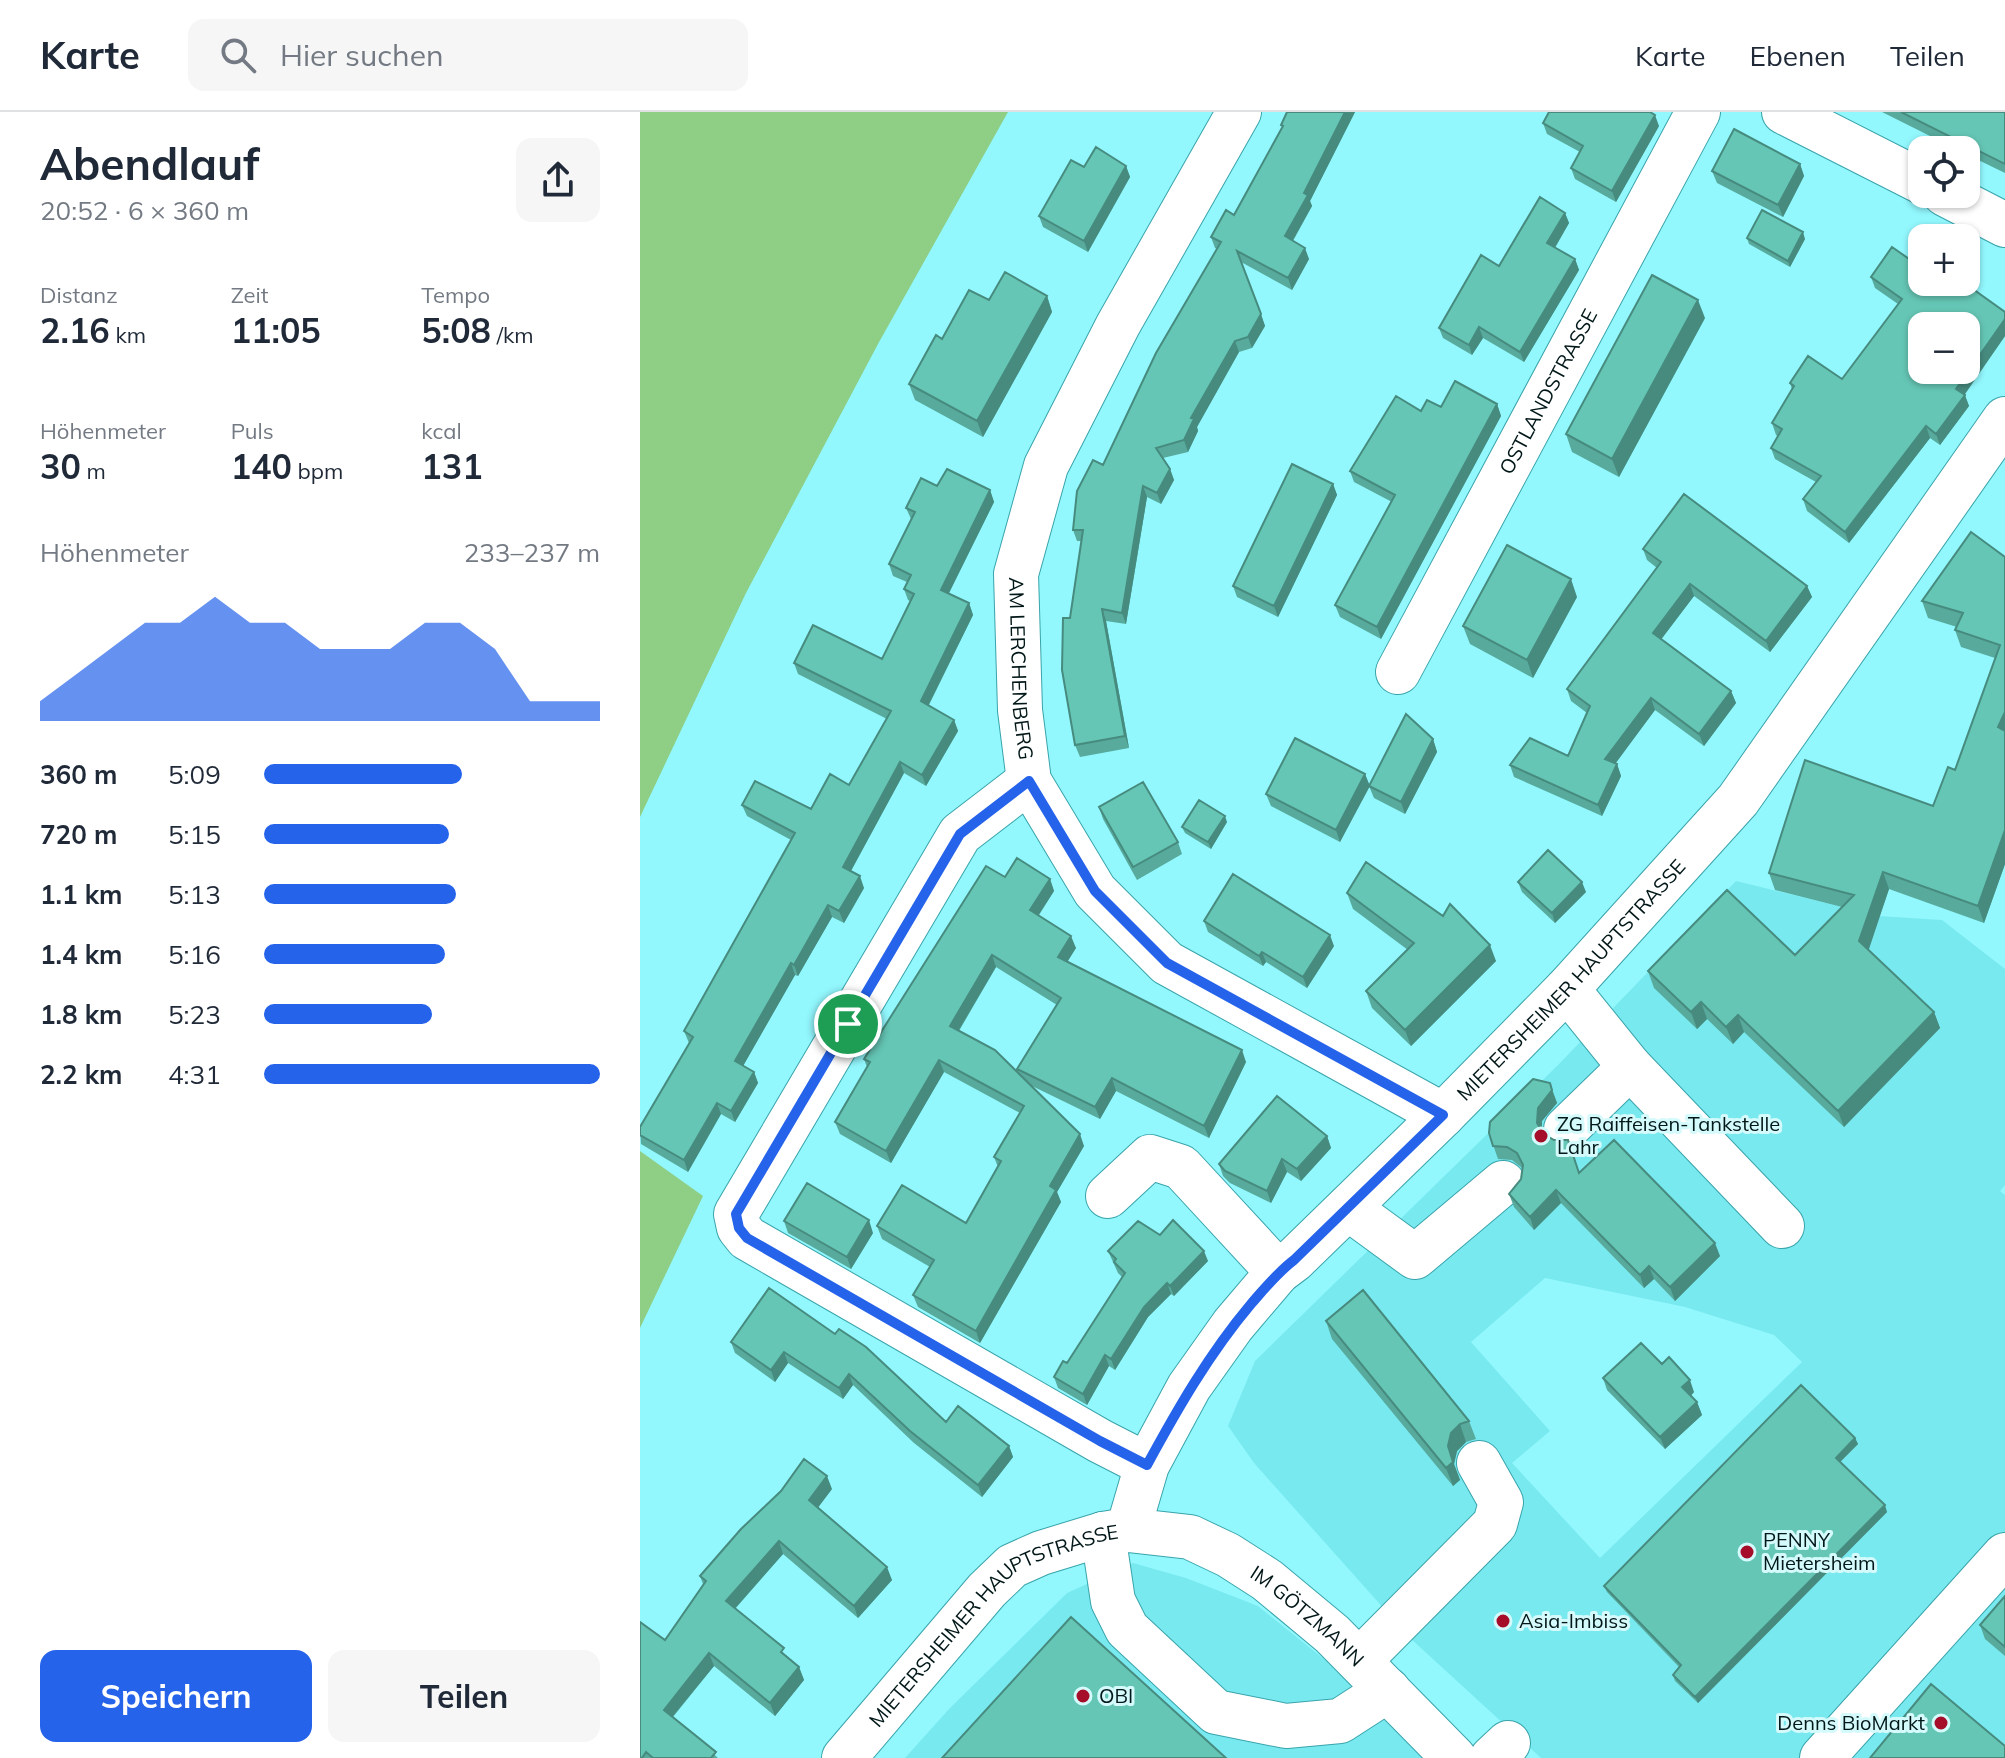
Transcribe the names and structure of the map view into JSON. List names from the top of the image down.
{
  "streets": {
    "street": [
      "OSTLANDSTRASSE",
      "AM LERCHENBERG",
      "MIETERSHEIMER HAUPTSTRASSE",
      "IM GÖTZMANN"
    ]
  },
  "crossings": [
    ["AM LERCHENBERG", "MIETERSHEIMER HAUPTSTRASSE"],
    ["MIETERSHEIMER HAUPTSTRASSE", "IM GÖTZMANN"]
  ],
  "places": [
    "ZG Raiffeisen-Tankstelle Lahr",
    "PENNY Mietersheim",
    "Asia-Imbiss",
    "OBI",
    "Denns BioMarkt"
  ],
  "page": {
    "header": "Karte",
    "search": "Hier suchen",
    "nav": ["Karte", "Ebenen", "Teilen"],
    "heading": ["Abendlauf", "20:52 · 6 × 360 m"],
    "map_buttons": ["+", "−"],
    "stats": [
      ["Distanz", "2.16 km"],
      ["Zeit", "11:05"],
      ["Tempo", "5:08 /km"],
      ["Höhenmeter", "30 m"],
      ["Puls", "140 bpm"],
      ["kcal", "131"]
    ],
    "chart": ["Höhenmeter", "233–237 m"],
    "list": [
      {
        "name": "360 m",
        "note": "5:09"
      },
      {
        "name": "720 m",
        "note": "5:15"
      },
      {
        "name": "1.1 km",
        "note": "5:13"
      },
      {
        "name": "1.4 km",
        "note": "5:16"
      },
      {
        "name": "1.8 km",
        "note": "5:23"
      },
      {
        "name": "2.2 km",
        "note": "4:31"
      }
    ],
    "buttons": ["Speichern", "Teilen"]
  }
}
